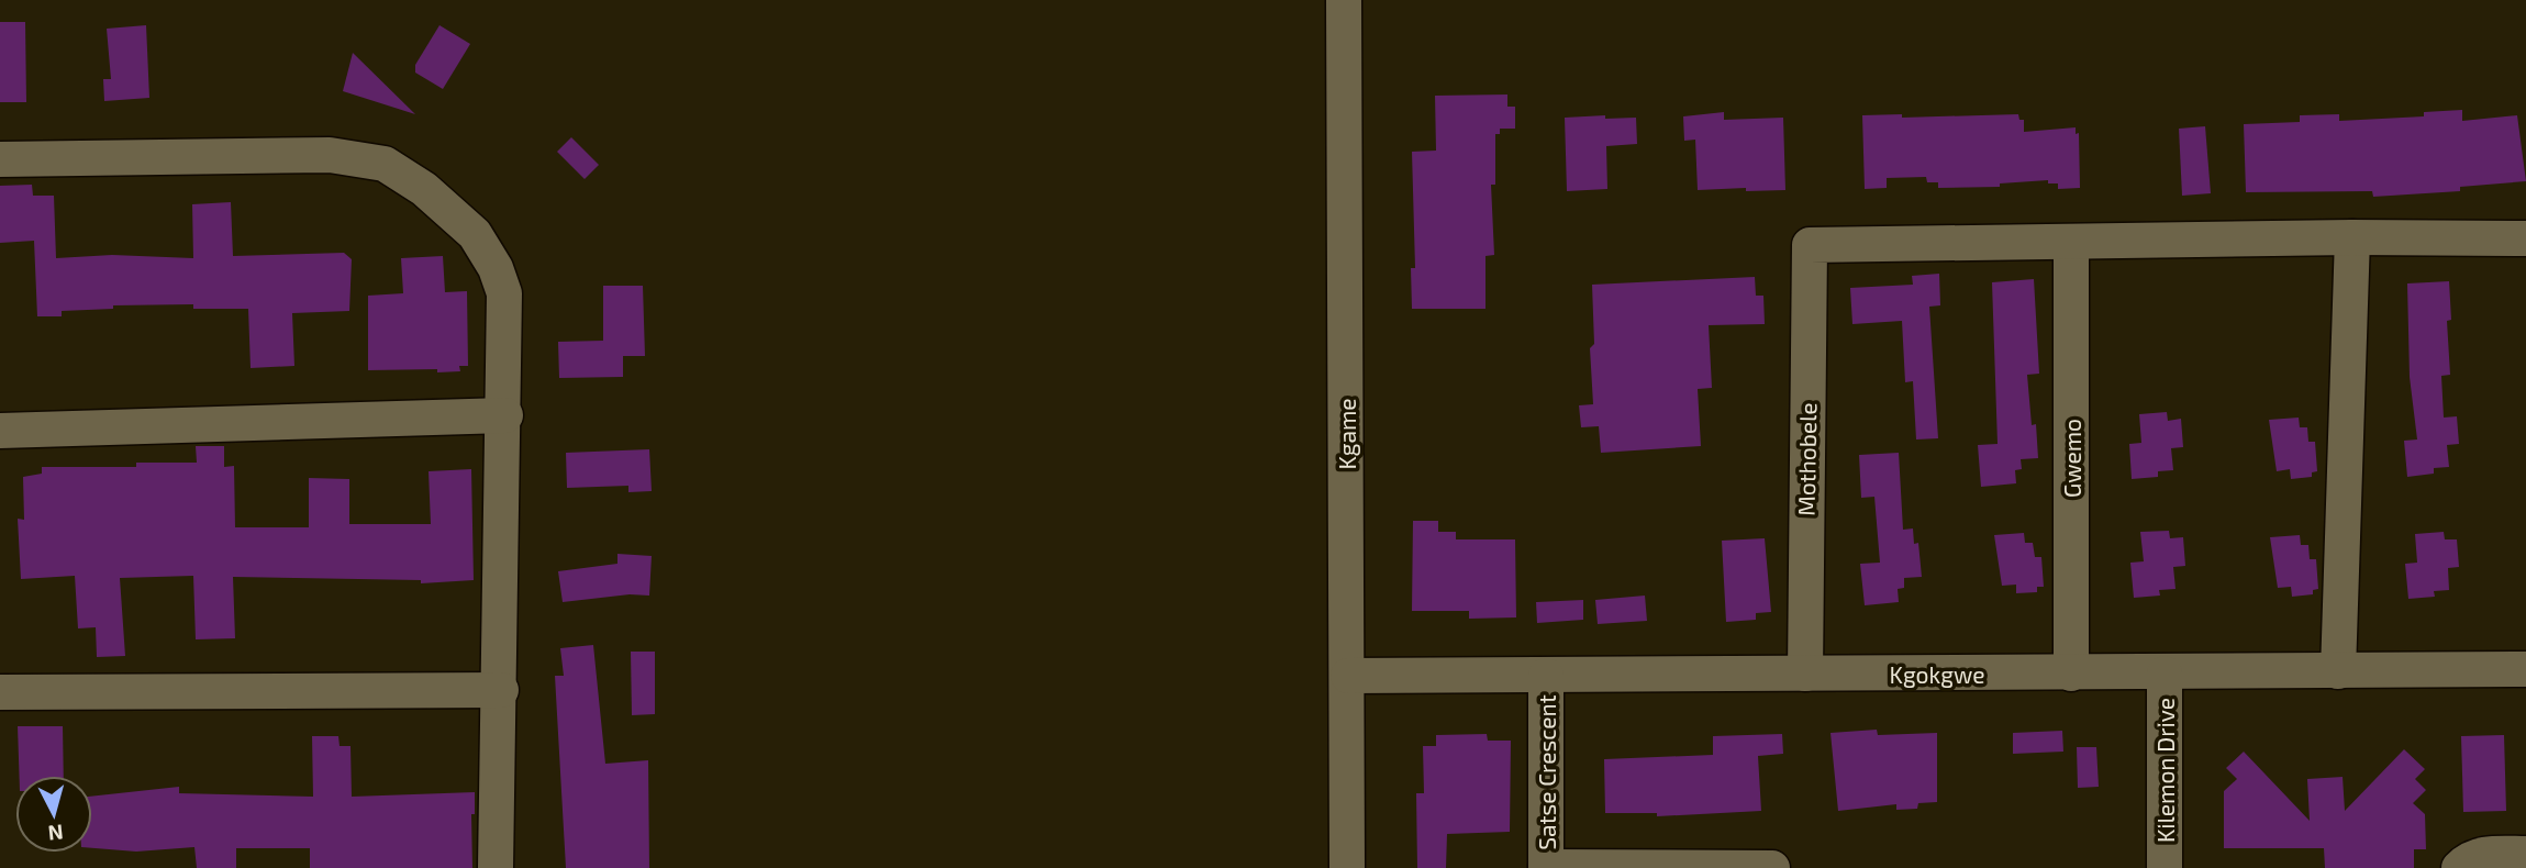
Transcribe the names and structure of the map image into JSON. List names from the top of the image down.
{
  "streets": {
    "street": [
      "Kgame",
      "Gwemo",
      "Mothobele",
      "Kgokgwe",
      "Kilemon Drive",
      "Satse Crescent"
    ]
  },
  "crossings": [
    ["Kgame", "Kgokgwe"],
    ["Gwemo", "Mothobele"],
    ["Gwemo", "Kgokgwe"],
    ["Mothobele", "Kgokgwe"],
    ["Kgokgwe", "Kilemon Drive"],
    ["Kgokgwe", "Satse Crescent"]
  ],
  "north": "bottom"
}
